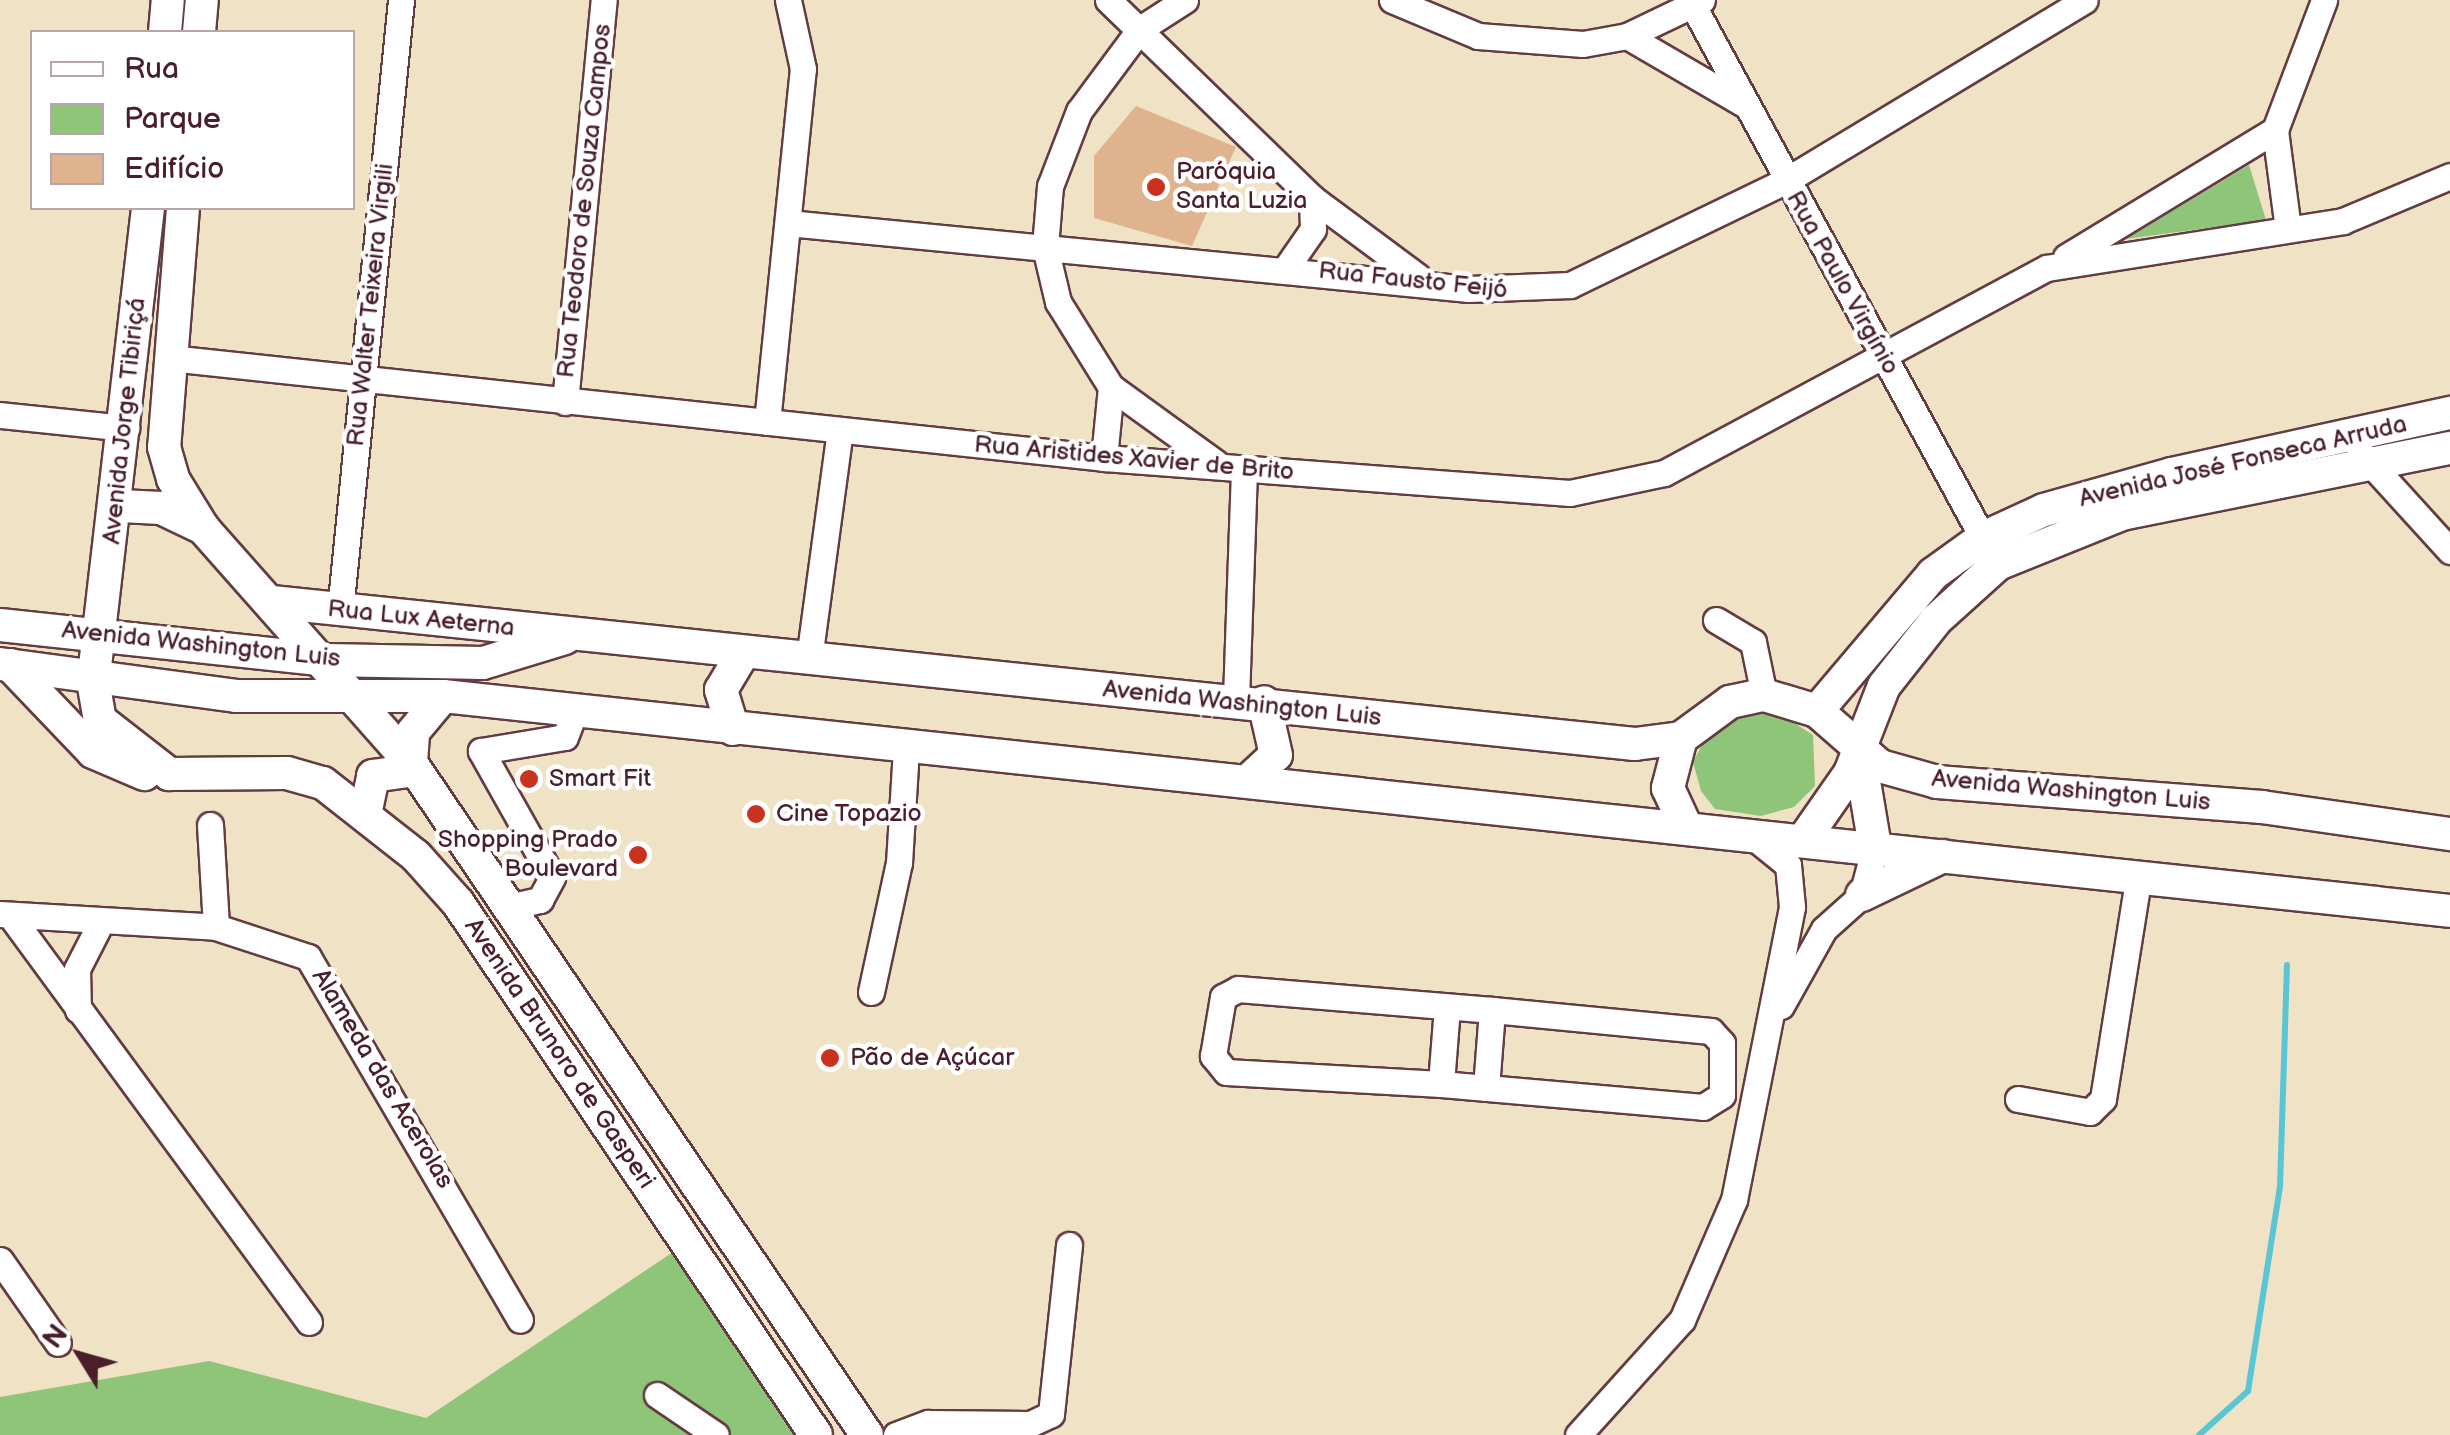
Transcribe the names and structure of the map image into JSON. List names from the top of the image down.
{
  "streets": {
    "main road": [
      "Avenida Jorge Tibiriçá",
      "Avenida José Fonseca Arruda",
      "Rua Lux Aeterna",
      "Avenida Washington Luis",
      "Avenida Brunoro de Gasperi"
    ],
    "street": [
      "Rua Teodoro de Souza Campos",
      "Rua Fausto Feijó",
      "Rua Paulo Virgínio",
      "Rua Walter Teixeira Virgili",
      "Rua Aristides Xavier de Brito",
      "Alameda das Acerolas"
    ]
  },
  "crossings": [
    ["Rua Teodoro de Souza Campos", "Rua Aristides Xavier de Brito"],
    ["Rua Fausto Feijó", "Rua Paulo Virgínio"],
    ["Rua Paulo Virgínio", "Rua Aristides Xavier de Brito"],
    ["Rua Paulo Virgínio", "Avenida José Fonseca Arruda"],
    ["Rua Walter Teixeira Virgili", "Rua Aristides Xavier de Brito"],
    ["Rua Walter Teixeira Virgili", "Rua Lux Aeterna"],
    ["Avenida Jorge Tibiriçá", "Rua Aristides Xavier de Brito"],
    ["Avenida Jorge Tibiriçá", "Avenida Washington Luis"],
    ["Avenida Jorge Tibiriçá", "Avenida Brunoro de Gasperi"],
    ["Avenida José Fonseca Arruda", "Avenida Washington Luis"],
    ["Rua Lux Aeterna", "Avenida Washington Luis"],
    ["Rua Lux Aeterna", "Avenida Brunoro de Gasperi"],
    ["Avenida Washington Luis", "Avenida Brunoro de Gasperi"]
  ],
  "places": [
    "Paróquia Santa Luzia",
    "Smart Fit",
    "Cine Topazio",
    "Shopping Prado Boulevard",
    "Pão de Açúcar"
  ],
  "legend": ["Rua", "Parque", "Edifício"],
  "north": "top left"
}
